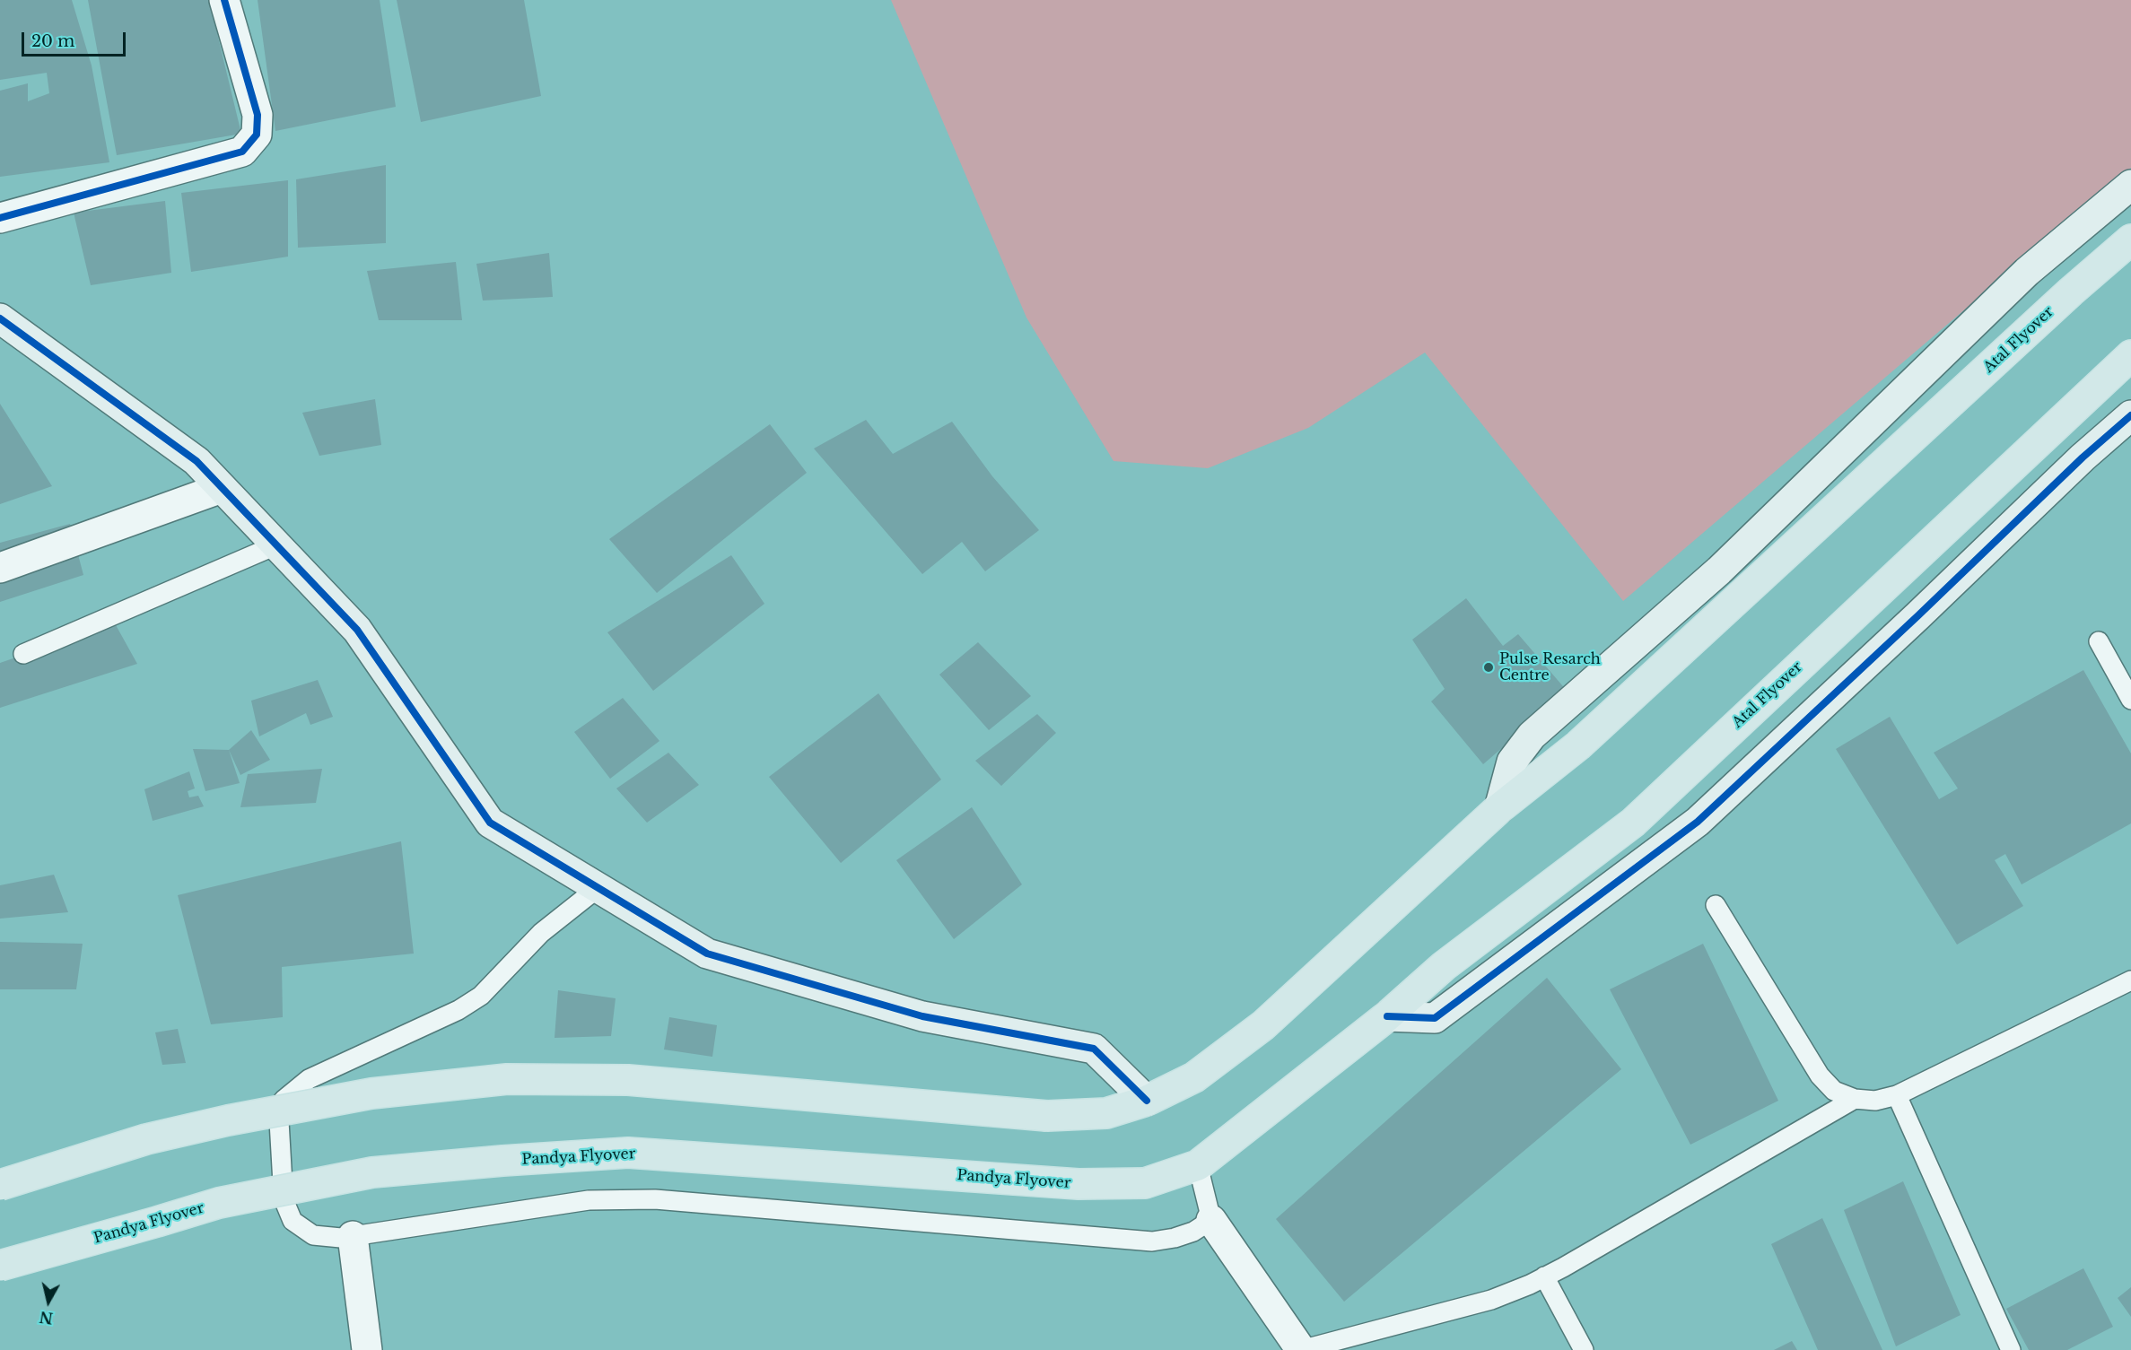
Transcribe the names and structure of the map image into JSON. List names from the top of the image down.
{
  "streets": {
    "main road": ["Atal Flyover", "Pandya Flyover"]
  },
  "crossings": [
    ["Atal Flyover", "Pandya Flyover"]
  ],
  "places": ["Pulse Resarch Centre"],
  "scale_bar": "20 m",
  "north": "bottom"
}
